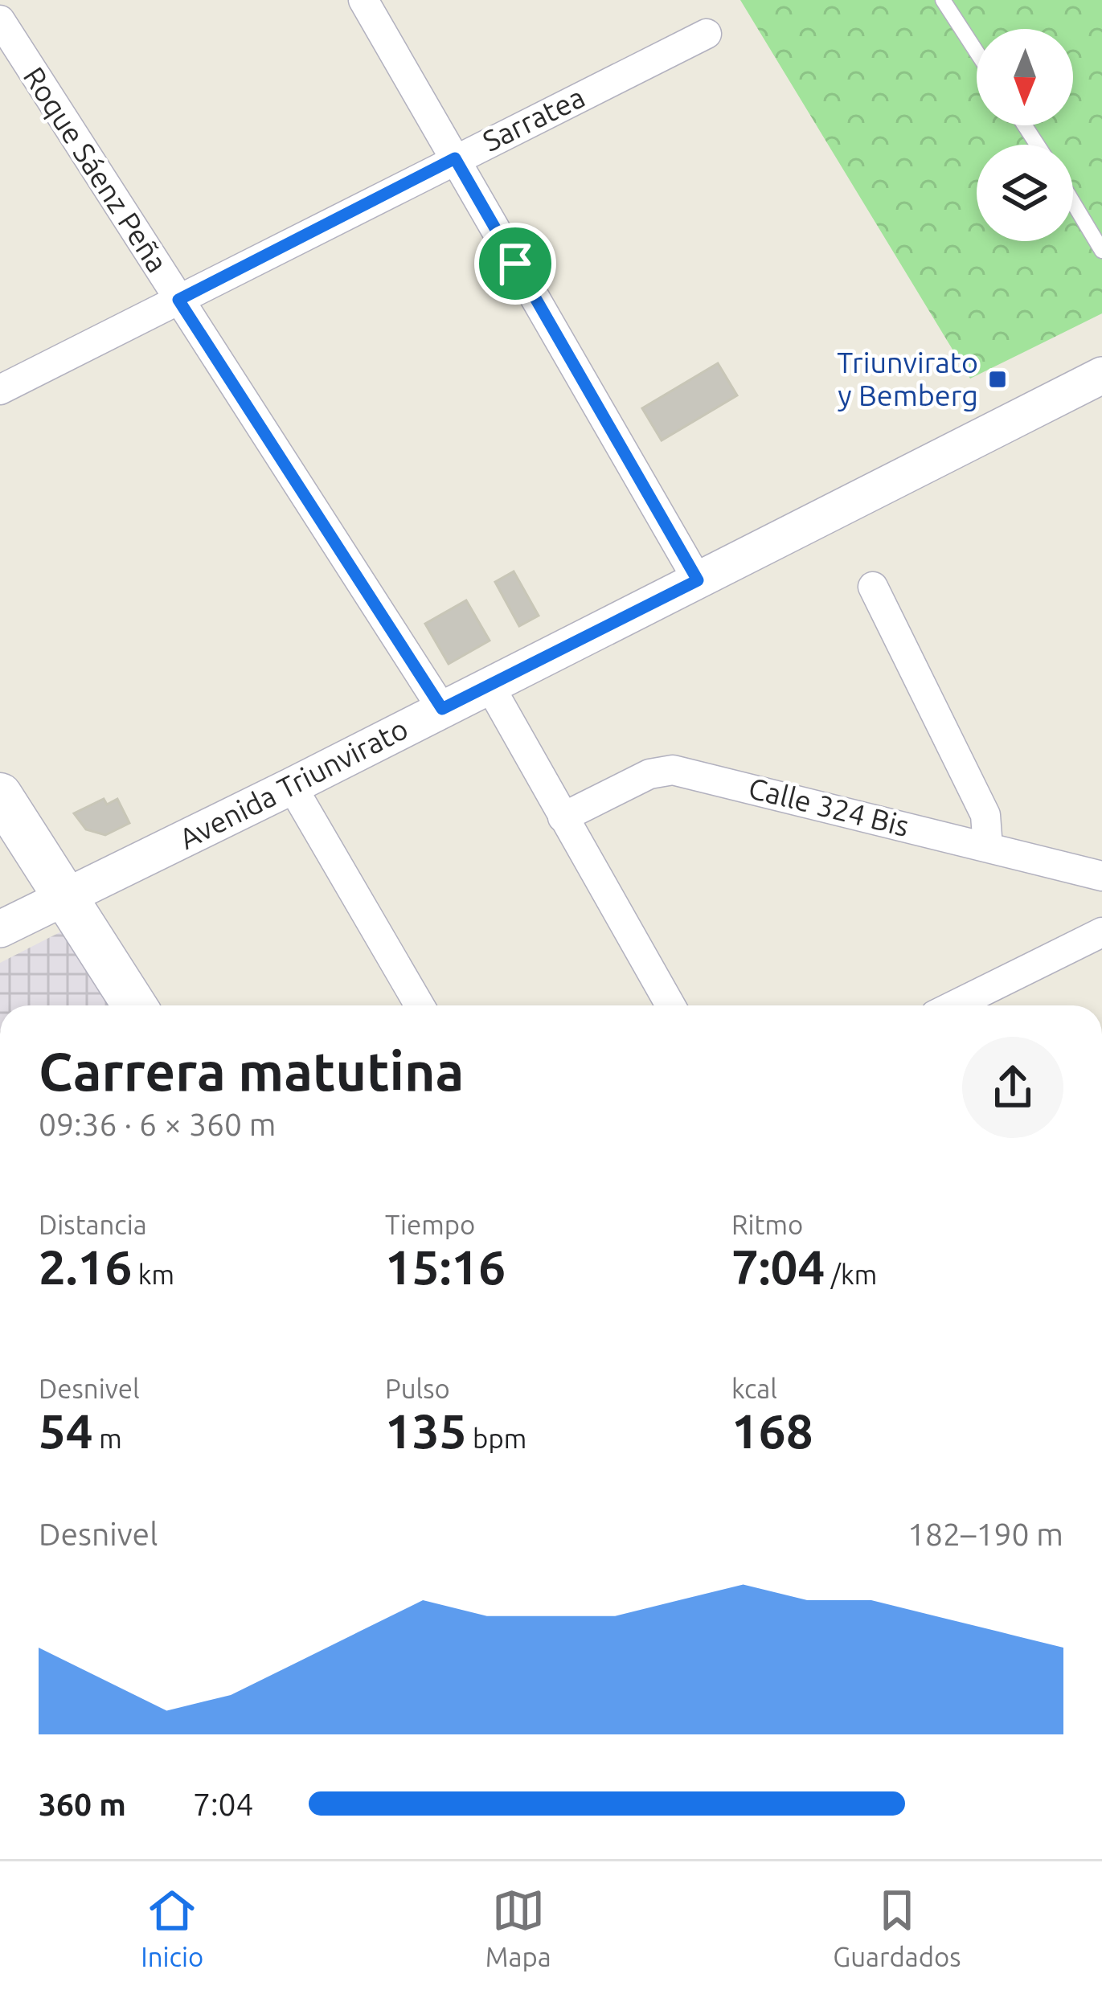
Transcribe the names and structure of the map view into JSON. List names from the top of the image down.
{
  "streets": {
    "street": [
      "Sarratea",
      "Roque Sáenz Peña",
      "Avenida Triunvirato",
      "Calle 324 Bis"
    ]
  },
  "crossings": [
    ["Sarratea", "Roque Sáenz Peña"],
    ["Roque Sáenz Peña", "Avenida Triunvirato"]
  ],
  "places": {
    "transit": ["Triunvirato y Bemberg"]
  },
  "north": "bottom",
  "page": {
    "heading": ["Carrera matutina", "09:36 · 6 × 360 m"],
    "stats": [
      ["Distancia", "2.16 km"],
      ["Tiempo", "15:16"],
      ["Ritmo", "7:04 /km"],
      ["Desnivel", "54 m"],
      ["Pulso", "135 bpm"],
      ["kcal", "168"]
    ],
    "chart": ["Desnivel", "182–190 m"],
    "list": [
      {
        "name": "360 m",
        "note": "7:04"
      }
    ],
    "tabs": ["Inicio", "Mapa", "Guardados"]
  }
}
